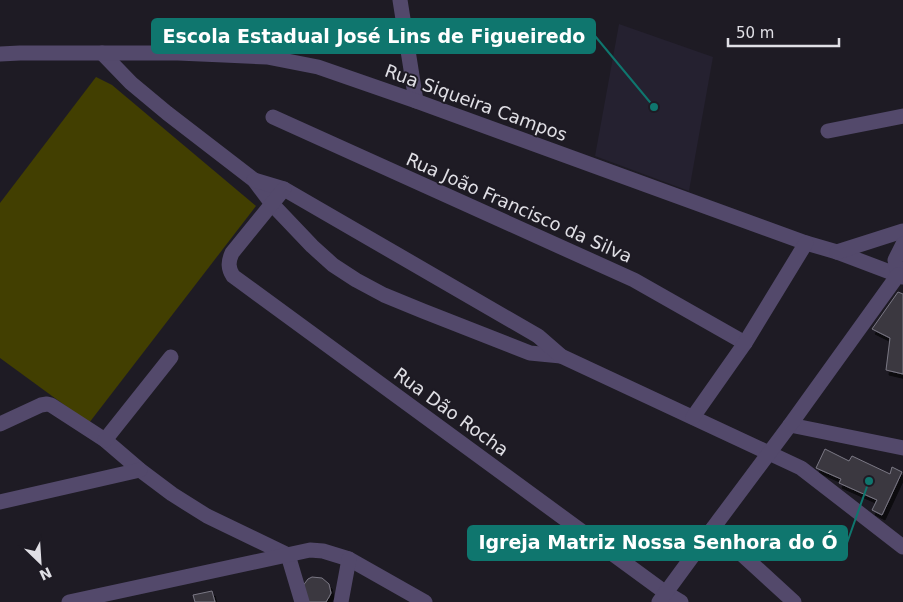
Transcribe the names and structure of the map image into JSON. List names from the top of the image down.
{
  "streets": {
    "street": ["Rua Siqueira Campos", "Rua João Francisco da Silva", "Rua Dão Rocha"]
  },
  "places": ["Escola Estadual José Lins de Figueiredo", "Igreja Matriz Nossa Senhora do Ó"],
  "scale_bar": "50 m",
  "north": "bottom right"
}
